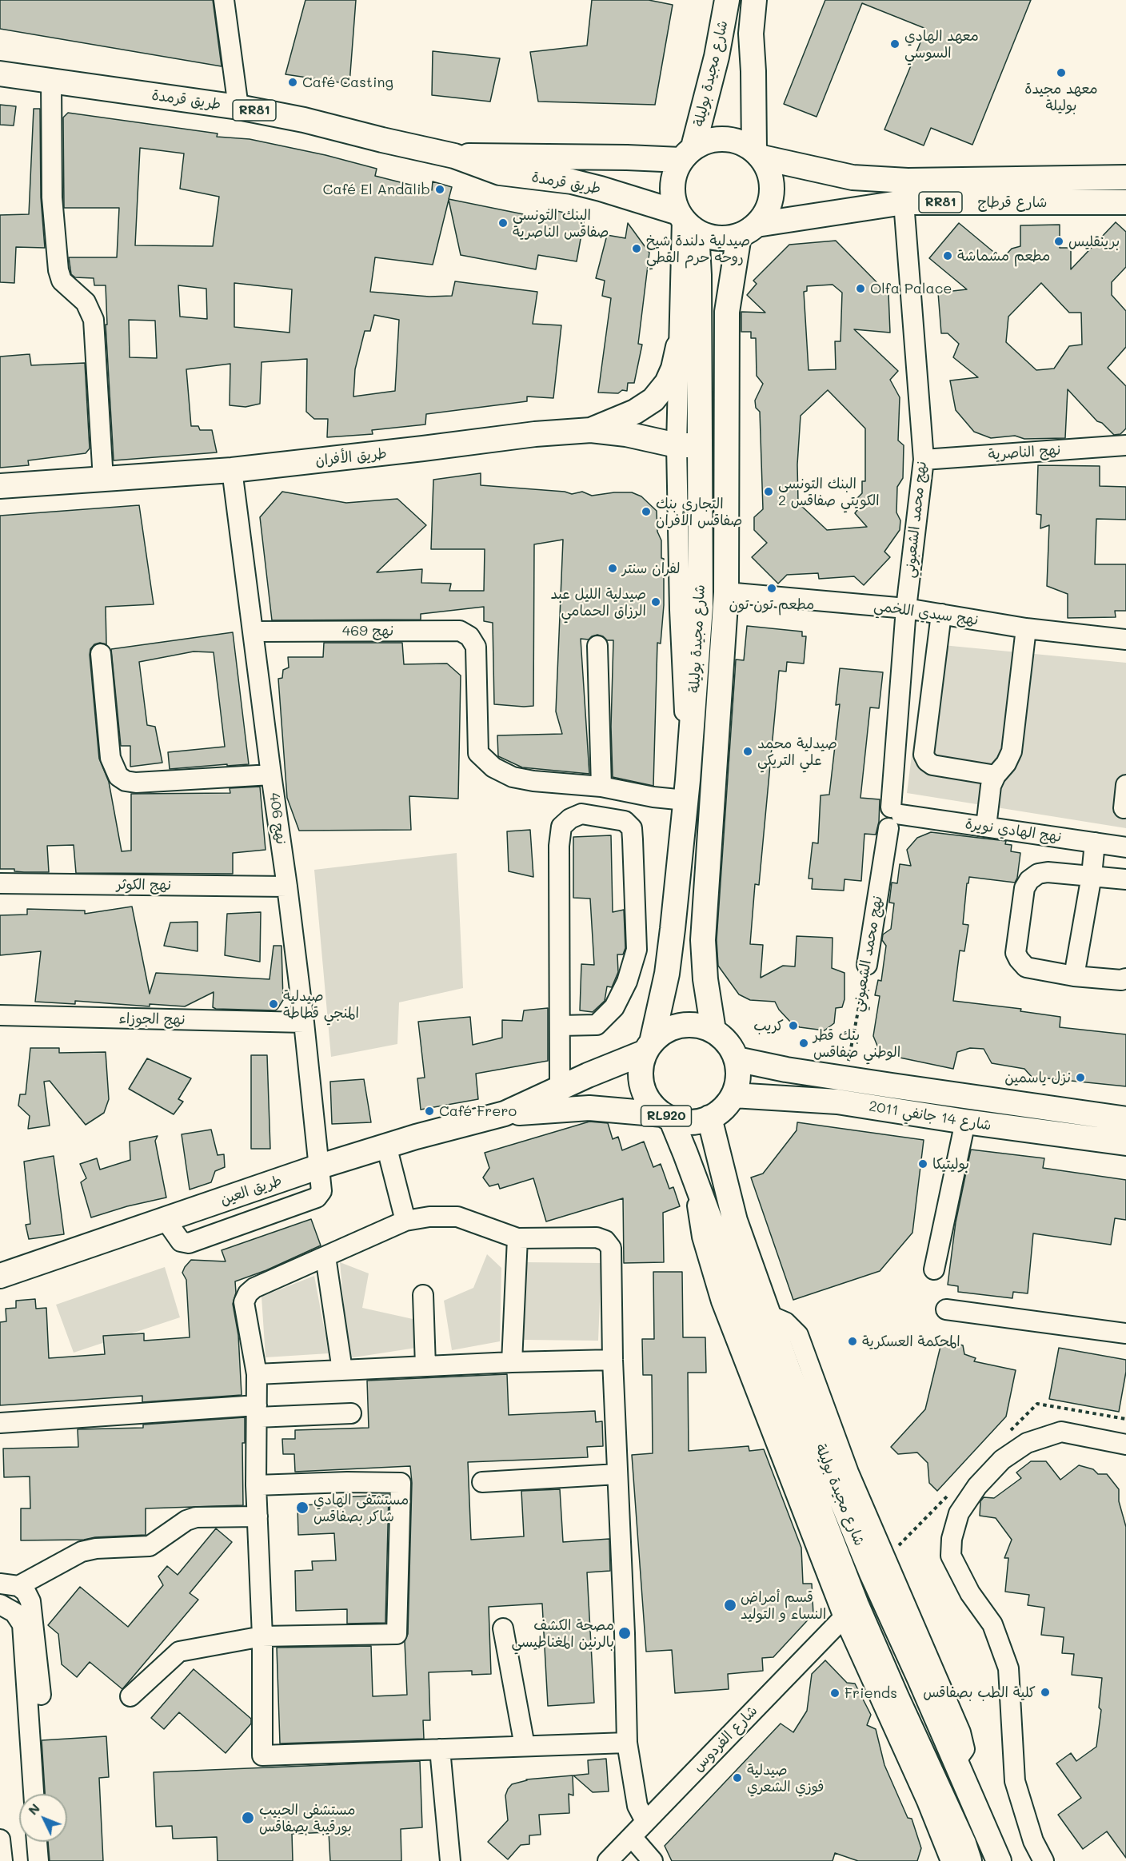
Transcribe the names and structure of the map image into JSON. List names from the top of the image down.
{
  "streets": {
    "main road": [
      "شارع مجيدة بوليلة",
      "طريق قرمدة",
      "RR81",
      "شارع قرطاج",
      "طريق الأفران",
      "RL920",
      "شارع 14 جانفي 2011",
      "طريق العين"
    ],
    "street": [
      "نهج الناصرية",
      "نهج محمد الشعبوني",
      "نهج سيدي اللخمي",
      "نهج 469",
      "نهج 406",
      "نهج الهادي نويرة",
      "نهج الكوثر",
      "نهج الجوزاء",
      "شارع الفردوس"
    ]
  },
  "crossings": [
    ["شارع مجيدة بوليلة", "طريق قرمدة"],
    ["شارع مجيدة بوليلة", "RR81"],
    ["شارع مجيدة بوليلة", "شارع قرطاج"],
    ["شارع مجيدة بوليلة", "طريق الأفران"],
    ["شارع مجيدة بوليلة", "نهج سيدي اللخمي"],
    ["شارع مجيدة بوليلة", "RL920"],
    ["شارع مجيدة بوليلة", "شارع 14 جانفي 2011"],
    ["شارع مجيدة بوليلة", "طريق العين"],
    ["شارع مجيدة بوليلة", "شارع الفردوس"],
    ["طريق قرمدة", "RR81"],
    ["طريق قرمدة", "شارع قرطاج"],
    ["RR81", "شارع قرطاج"],
    ["شارع قرطاج", "نهج محمد الشعبوني"],
    ["نهج الناصرية", "نهج محمد الشعبوني"],
    ["طريق الأفران", "نهج 406"],
    ["نهج محمد الشعبوني", "نهج سيدي اللخمي"],
    ["نهج محمد الشعبوني", "نهج الهادي نويرة"],
    ["نهج محمد الشعبوني", "شارع 14 جانفي 2011"],
    ["نهج 469", "نهج 406"],
    ["نهج 406", "نهج الكوثر"],
    ["نهج 406", "نهج الجوزاء"],
    ["نهج 406", "طريق العين"],
    ["RL920", "شارع 14 جانفي 2011"],
    ["RL920", "طريق العين"],
    ["شارع 14 جانفي 2011", "طريق العين"]
  ],
  "places": [
    "معهد الهادي السوسي",
    "معهد مجيدة بوليلة",
    "Café Casting",
    "Café El Andalib",
    "البنك التونسي صفاقس الناصرية",
    "برينقليس",
    "صيدلية دلندة شيخ روحه حرم القطي",
    "مطعم مشماشة",
    "Olfa Palace",
    "البنك التونسي الكويتي صفاقس 2",
    "التجاري بنك صفاقس الأفران",
    "لفران سنتر",
    "مطعم تون تون",
    "صيدلية الليل عبد الرزاق الحمامي",
    "صيدلية محمد علي التريكي",
    "صيدلية المنجي قطاطة",
    "كريب",
    "بنك قطر الوطني صفاقس",
    "نزل ياسمين",
    "Café Frero",
    "بوليتيكا",
    "المحكمة العسكرية",
    "مستشفى الهادي شاكر بصفاقس",
    "قسم أمراض النساء و التوليد",
    "مصحة الكشف بالرنين المغناطيسي",
    "كلية الطب بصفاقس",
    "Friends",
    "صيدلية فوزي الشعري",
    "مستشفى الحبيب بورقيبة بصفاقس"
  ],
  "north": "top left"
}
